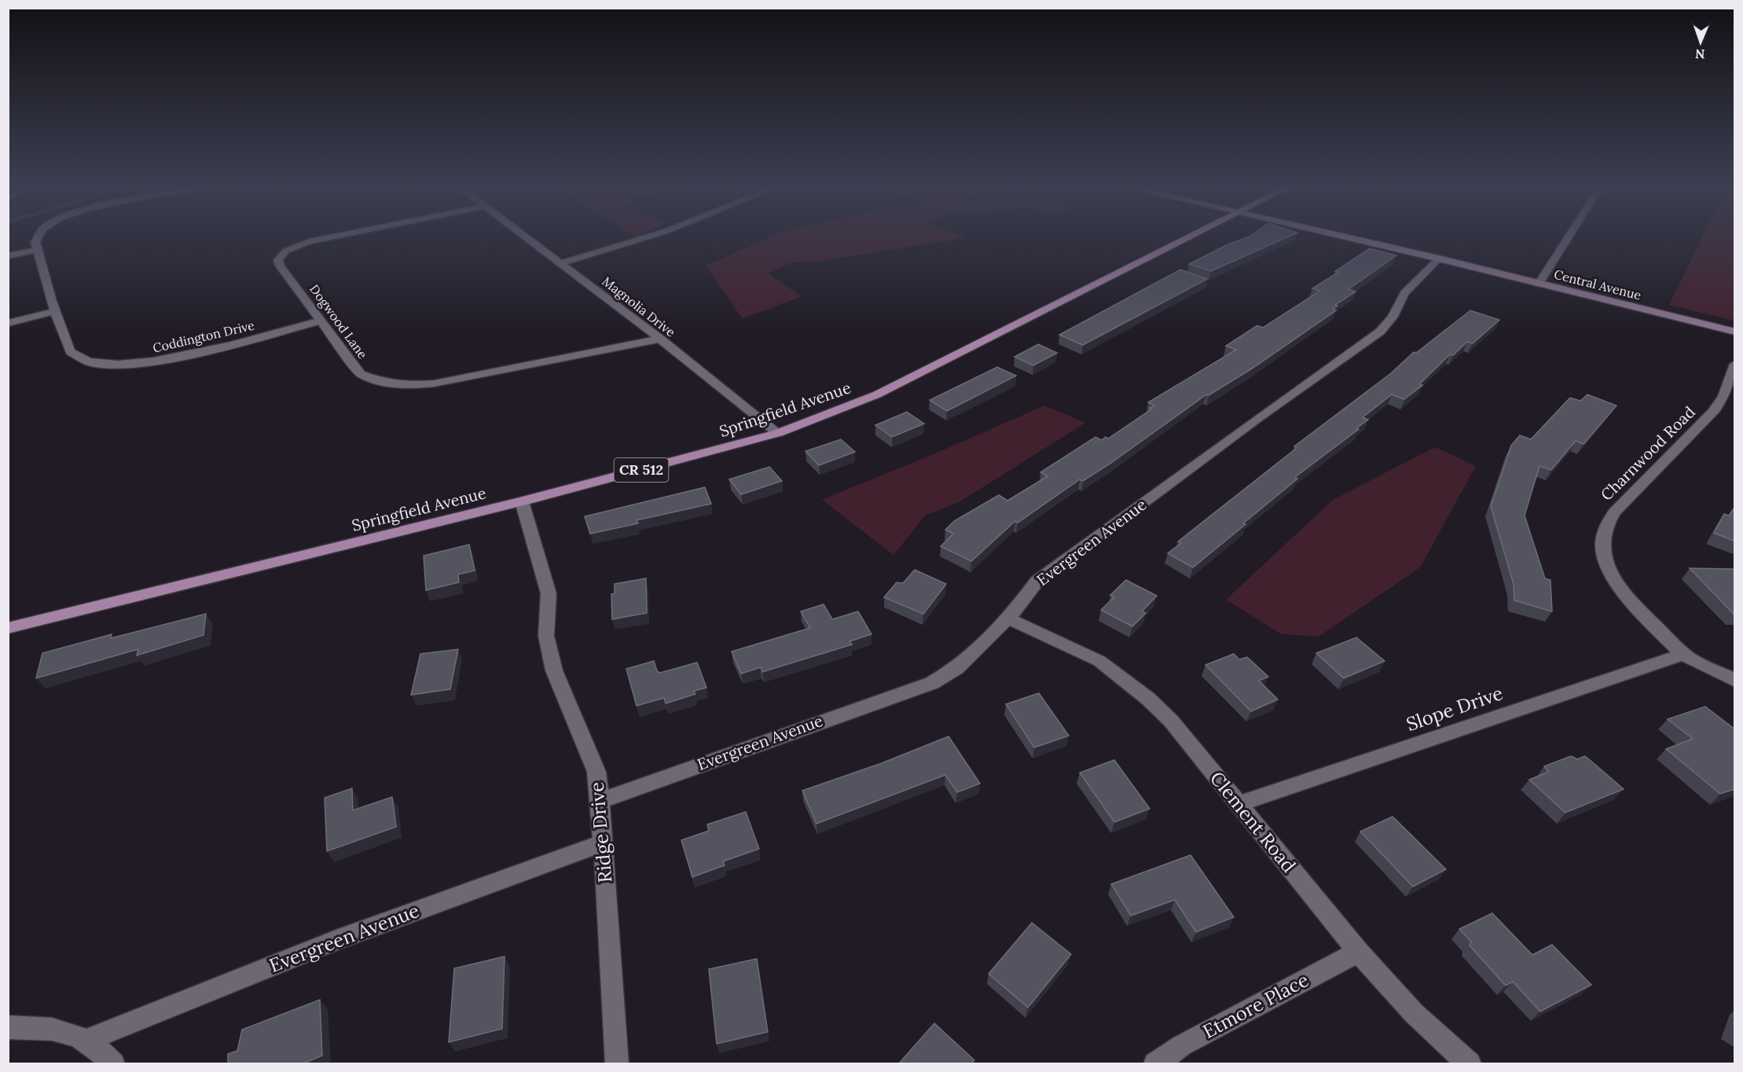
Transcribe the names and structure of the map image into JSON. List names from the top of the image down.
{
  "streets": {
    "main road": ["Springfield Avenue", "CR 512"],
    "street": [
      "Central Avenue",
      "Magnolia Drive",
      "Dogwood Lane",
      "Coddington Drive",
      "Charnwood Road",
      "Evergreen Avenue",
      "Slope Drive",
      "Clement Road",
      "Ridge Drive",
      "Etmore Place"
    ]
  },
  "crossings": [
    ["Central Avenue", "Evergreen Avenue"],
    ["Magnolia Drive", "Dogwood Lane"],
    ["Magnolia Drive", "Springfield Avenue"],
    ["Dogwood Lane", "Coddington Drive"],
    ["Springfield Avenue", "Ridge Drive"],
    ["Charnwood Road", "Slope Drive"],
    ["Evergreen Avenue", "Clement Road"],
    ["Evergreen Avenue", "Ridge Drive"],
    ["Slope Drive", "Clement Road"],
    ["Clement Road", "Etmore Place"]
  ],
  "north": "bottom"
}
